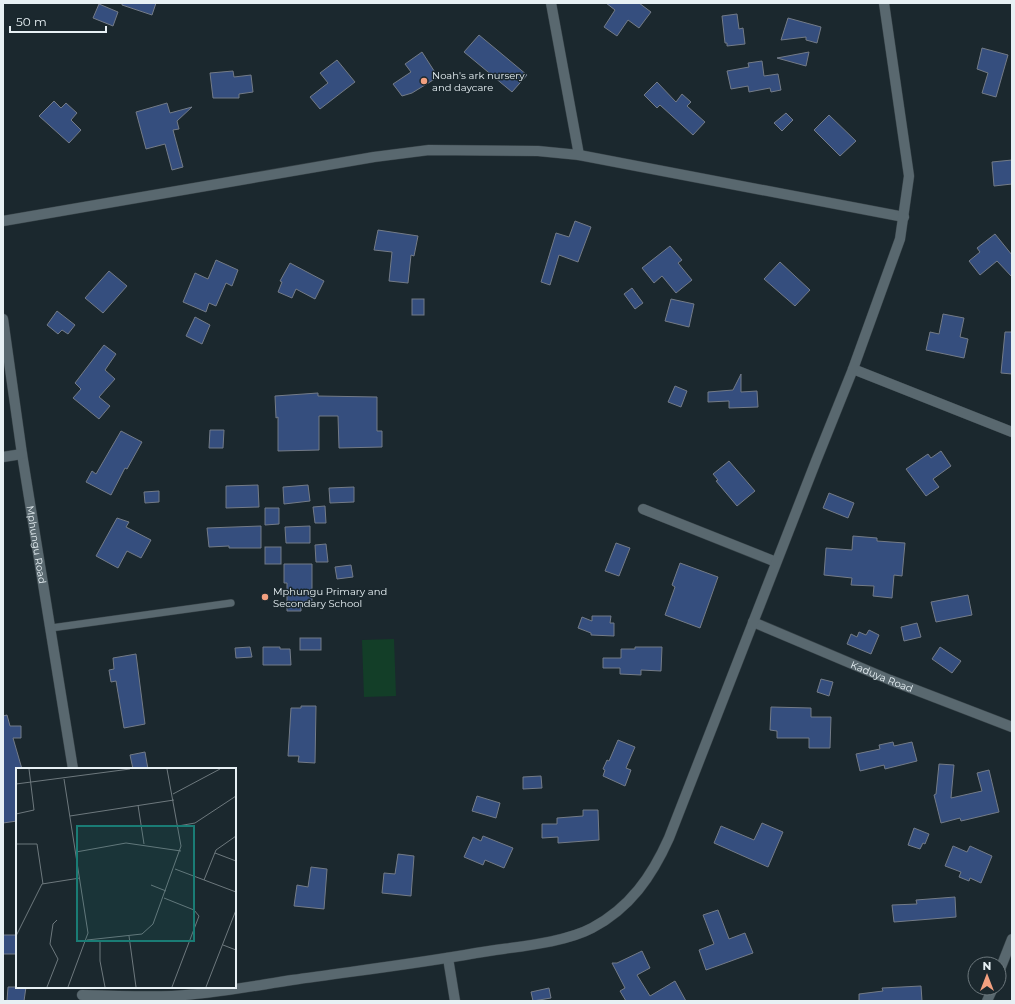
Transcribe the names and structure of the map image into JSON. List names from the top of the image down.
{
  "streets": {
    "street": ["Mphungu Road", "Kaduya Road"]
  },
  "places": ["Noah's ark nursery and daycare", "Mphungu Primary and Secondary School"],
  "scale_bar": "50 m",
  "north": "top"
}
